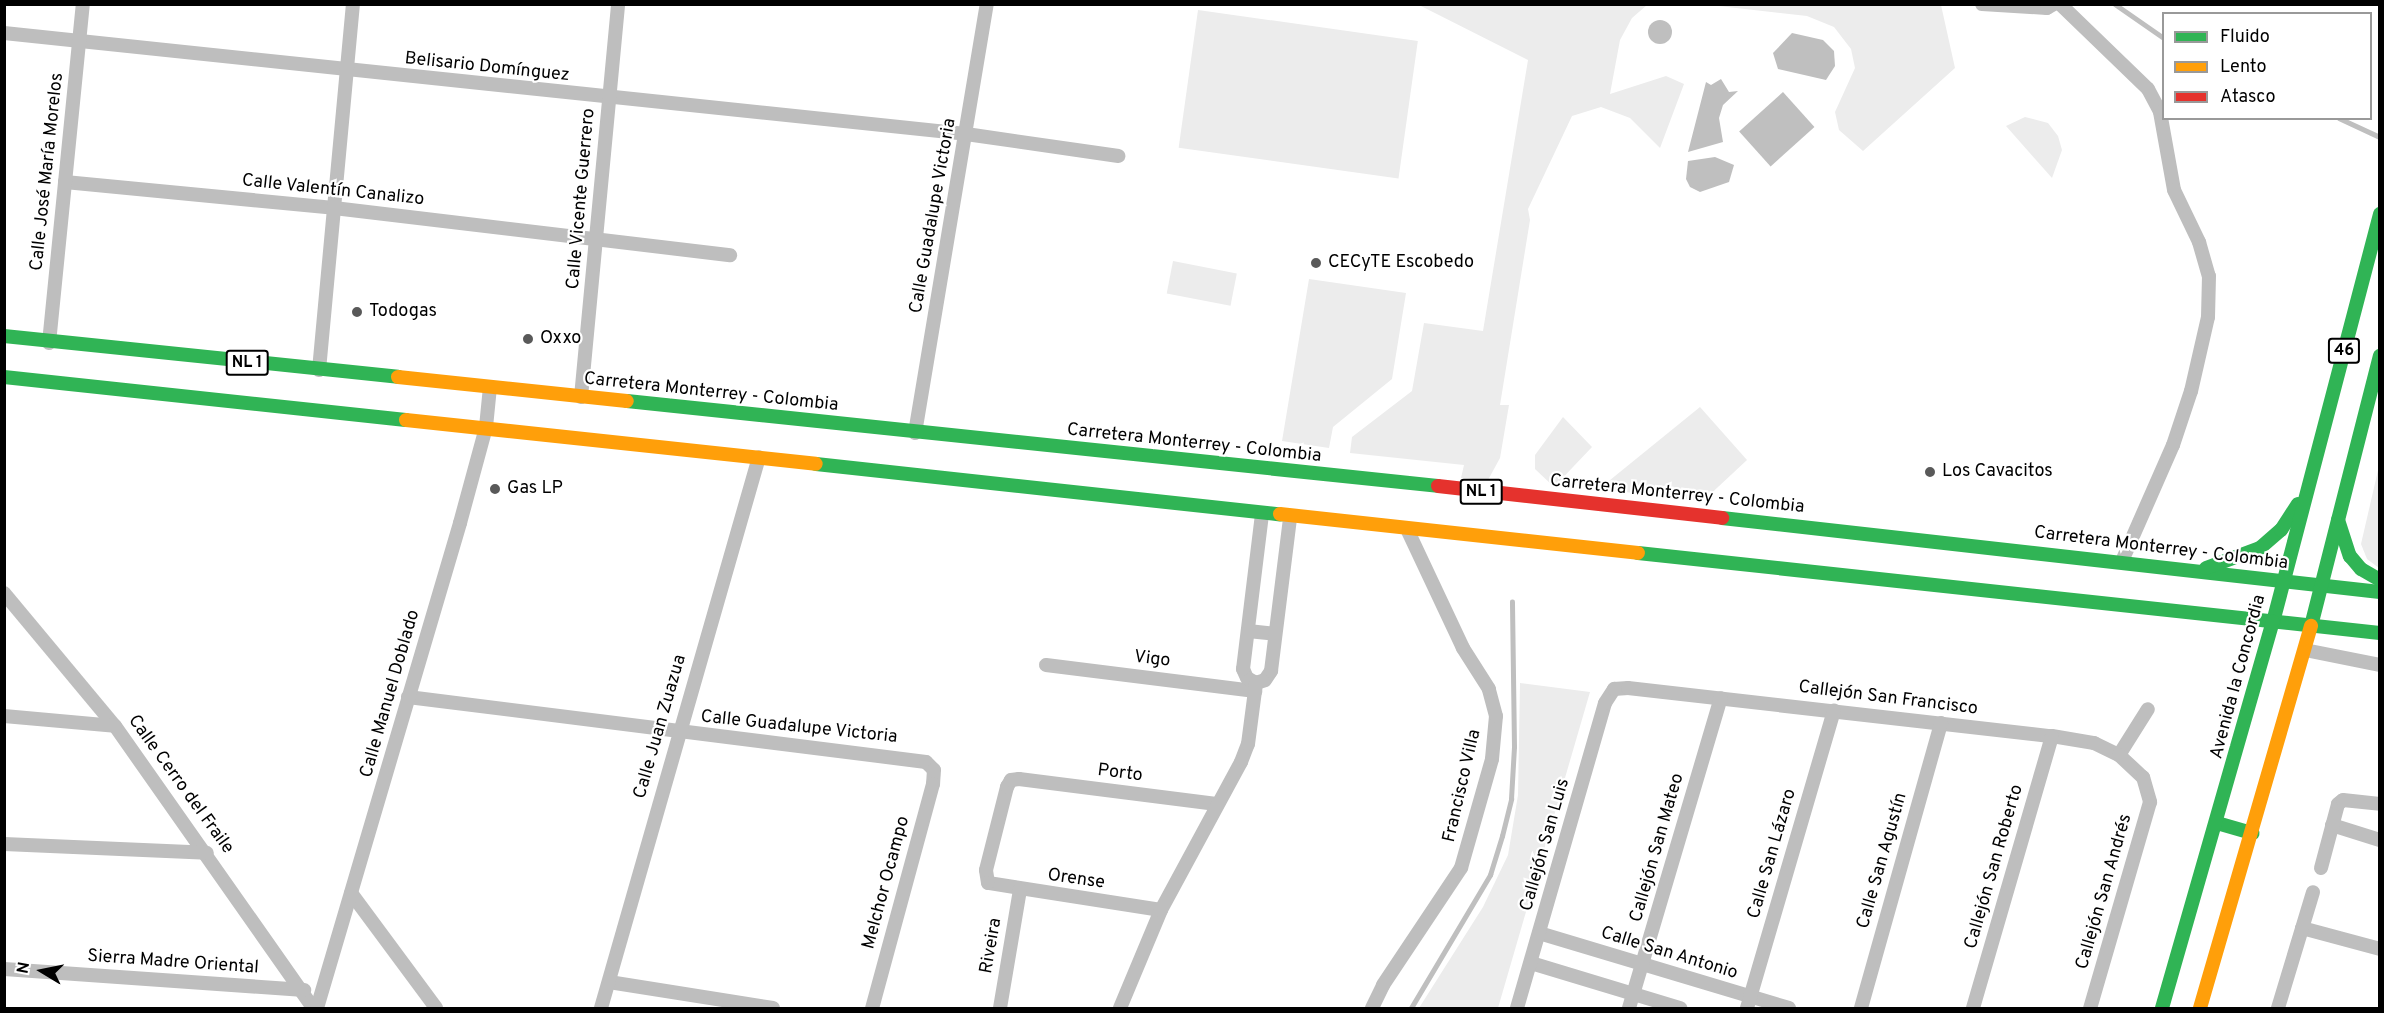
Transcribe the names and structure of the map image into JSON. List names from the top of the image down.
{
  "streets": {
    "main road": [
      "46",
      "NL 1",
      "Carretera Monterrey - Colombia",
      "Avenida la Concordia"
    ],
    "street": [
      "Belisario Domínguez",
      "Calle José María Morelos",
      "Calle Valentín Canalizo",
      "Calle Vicente Guerrero",
      "Calle Guadalupe Victoria",
      "Vigo",
      "Calle Manuel Doblado",
      "Callejón San Francisco",
      "Calle Juan Zuazua",
      "Porto",
      "Calle Cerro del Fraile",
      "Francisco Villa",
      "Callejón San Luis",
      "Callejón San Mateo",
      "Calle San Lázaro",
      "Calle San Agustín",
      "Callejón San Roberto",
      "Orense",
      "Melchor Ocampo",
      "Callejón San Andrés",
      "Riveira",
      "Calle San Antonio",
      "Sierra Madre Oriental"
    ]
  },
  "crossings": [
    ["Belisario Domínguez", "Calle José María Morelos"],
    ["Belisario Domínguez", "Calle Vicente Guerrero"],
    ["Belisario Domínguez", "Calle Guadalupe Victoria"],
    ["Calle José María Morelos", "Calle Valentín Canalizo"],
    ["Calle José María Morelos", "Carretera Monterrey - Colombia"],
    ["Calle Valentín Canalizo", "Calle Vicente Guerrero"],
    ["Calle Vicente Guerrero", "Carretera Monterrey - Colombia"],
    ["Calle Guadalupe Victoria", "Carretera Monterrey - Colombia"],
    ["Calle Guadalupe Victoria", "Calle Manuel Doblado"],
    ["Calle Guadalupe Victoria", "Calle Juan Zuazua"],
    ["Calle Guadalupe Victoria", "Melchor Ocampo"],
    ["46", "NL 1"],
    ["46", "Carretera Monterrey - Colombia"],
    ["NL 1", "Avenida la Concordia"],
    ["NL 1", "Calle Manuel Doblado"],
    ["NL 1", "Calle Juan Zuazua"],
    ["NL 1", "Francisco Villa"],
    ["Carretera Monterrey - Colombia", "Avenida la Concordia"],
    ["Carretera Monterrey - Colombia", "Calle Manuel Doblado"],
    ["Calle Manuel Doblado", "Calle Cerro del Fraile"],
    ["Callejón San Francisco", "Callejón San Luis"],
    ["Callejón San Francisco", "Callejón San Mateo"],
    ["Callejón San Francisco", "Calle San Lázaro"],
    ["Callejón San Francisco", "Calle San Agustín"],
    ["Callejón San Francisco", "Callejón San Roberto"],
    ["Callejón San Francisco", "Callejón San Andrés"],
    ["Porto", "Orense"],
    ["Calle Cerro del Fraile", "Sierra Madre Oriental"],
    ["Callejón San Luis", "Calle San Antonio"],
    ["Callejón San Mateo", "Calle San Antonio"],
    ["Calle San Lázaro", "Calle San Antonio"],
    ["Orense", "Riveira"]
  ],
  "places": [
    "CECyTE Escobedo",
    "Todogas",
    "Oxxo",
    "Los Cavacitos",
    "Gas LP"
  ],
  "legend": ["Fluido", "Lento", "Atasco"],
  "north": "left"
}
